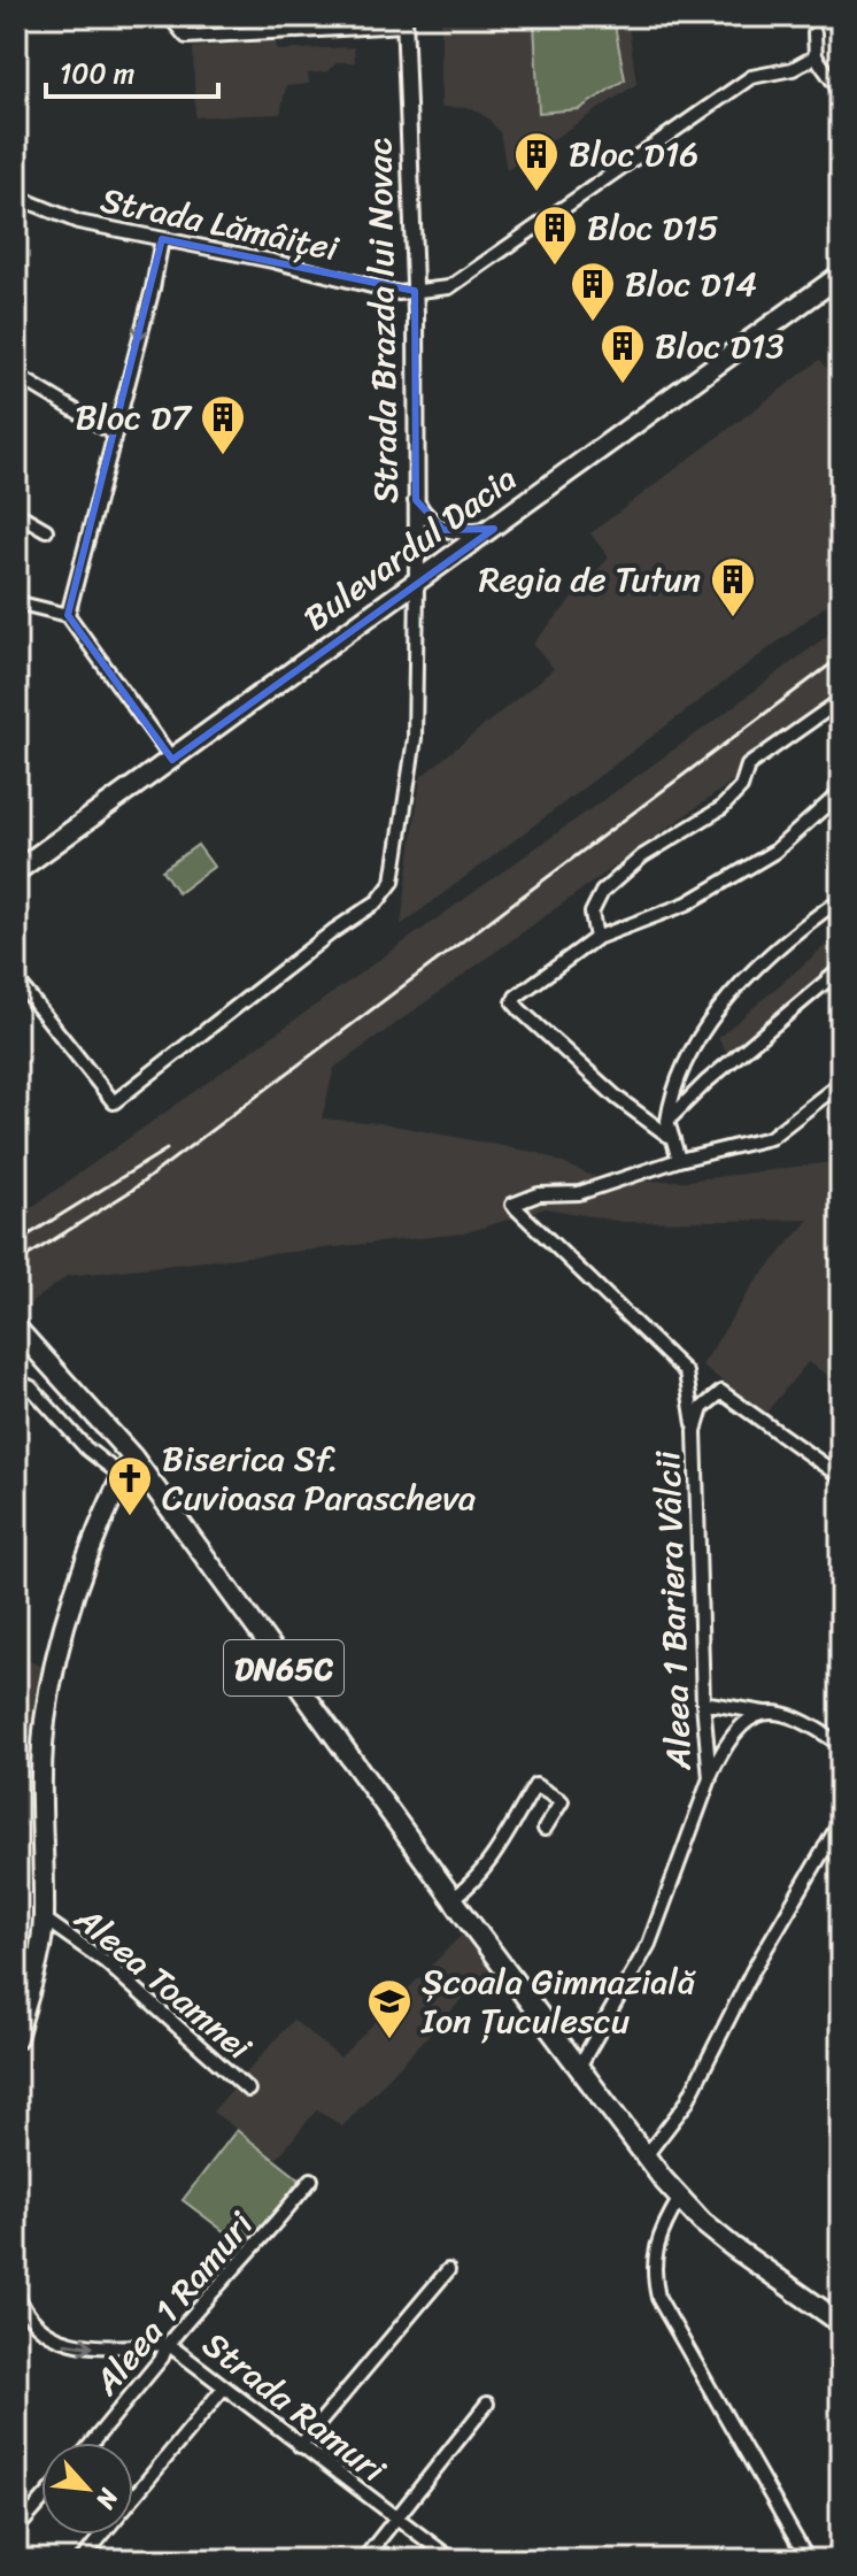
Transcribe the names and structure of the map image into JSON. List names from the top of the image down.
{
  "streets": {
    "main road": ["Bulevardul Dacia", "DN65C"],
    "street": [
      "Strada Lămâiței",
      "Strada Brazda lui Novac",
      "Aleea 1 Bariera Vâlcii",
      "Aleea Toamnei",
      "Aleea 1 Ramuri",
      "Strada Ramuri"
    ]
  },
  "crossings": [
    ["Strada Lămâiței", "Strada Brazda lui Novac"],
    ["Strada Brazda lui Novac", "Bulevardul Dacia"],
    ["Aleea 1 Bariera Vâlcii", "DN65C"],
    ["Aleea 1 Ramuri", "Strada Ramuri"]
  ],
  "places": {
    "building": [
      "Bloc D16",
      "Bloc D15",
      "Bloc D14",
      "Bloc D13",
      "Bloc D7",
      "Regia de Tutun"
    ],
    "church": ["Biserica Sf. Cuvioasa Parascheva"],
    "school or university": ["Școala Gimnazială Ion Țuculescu"]
  },
  "scale_bar": "100 m",
  "north": "bottom right"
}
